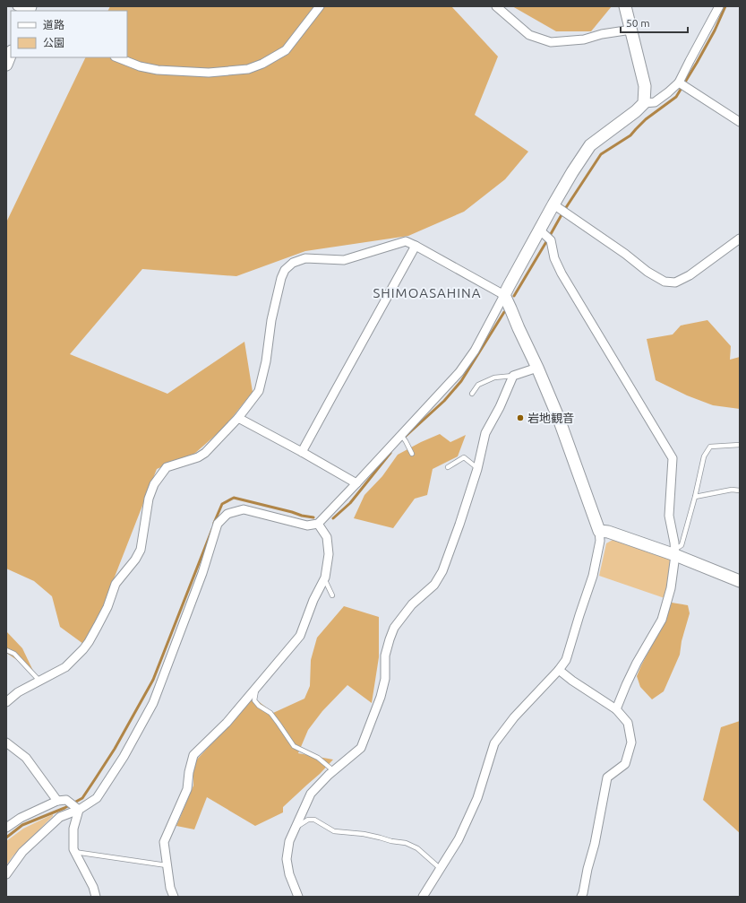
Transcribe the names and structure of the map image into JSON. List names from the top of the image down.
{
  "districts": ["SHIMOASAHINA"],
  "places": ["岩地観音"],
  "legend": ["道路", "公園"],
  "scale_bar": "50 m"
}
